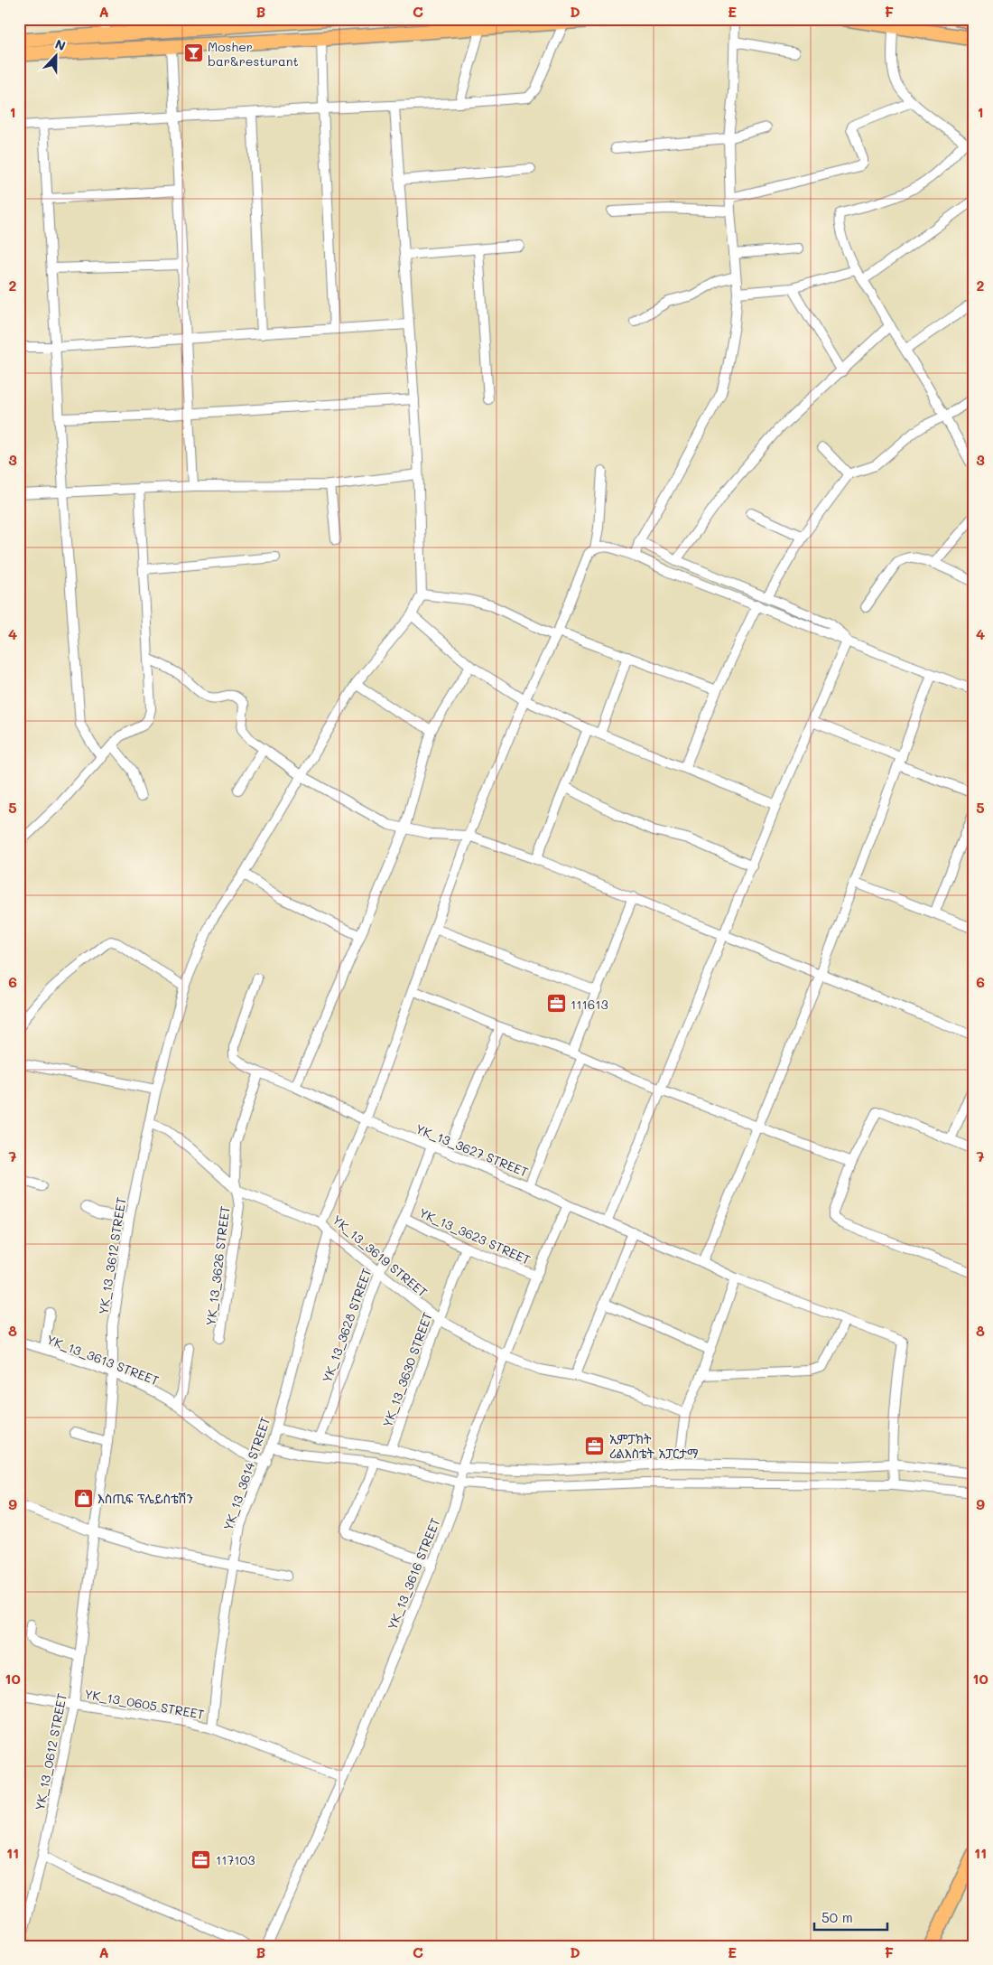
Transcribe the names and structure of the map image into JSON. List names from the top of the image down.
{
  "streets": {
    "street": [
      "YK_13_3627 STREET",
      "YK_13_3623 STREET",
      "YK_13_3612 STREET",
      "YK_13_3619 STREET",
      "YK_13_3626 STREET",
      "YK_13_3628 STREET",
      "YK_13_3613 STREET",
      "YK_13_3630 STREET",
      "YK_13_3614 STREET",
      "YK_13_3616 STREET",
      "YK_13_0605 STREET",
      "YK_13_0612 STREET"
    ]
  },
  "crossings": [
    ["YK_13_3627 STREET", "YK_13_3628 STREET"],
    ["YK_13_3627 STREET", "YK_13_3616 STREET"],
    ["YK_13_3623 STREET", "YK_13_3628 STREET"],
    ["YK_13_3623 STREET", "YK_13_3630 STREET"],
    ["YK_13_3623 STREET", "YK_13_3616 STREET"],
    ["YK_13_3612 STREET", "YK_13_3619 STREET"],
    ["YK_13_3612 STREET", "YK_13_3613 STREET"],
    ["YK_13_3612 STREET", "YK_13_0612 STREET"],
    ["YK_13_3619 STREET", "YK_13_3626 STREET"],
    ["YK_13_3619 STREET", "YK_13_3628 STREET"],
    ["YK_13_3619 STREET", "YK_13_3630 STREET"],
    ["YK_13_3619 STREET", "YK_13_3614 STREET"],
    ["YK_13_3619 STREET", "YK_13_3616 STREET"],
    ["YK_13_3613 STREET", "YK_13_3614 STREET"],
    ["YK_13_3614 STREET", "YK_13_0605 STREET"],
    ["YK_13_3616 STREET", "YK_13_0605 STREET"],
    ["YK_13_0605 STREET", "YK_13_0612 STREET"]
  ],
  "places": {
    "bar": ["Mosher bar&resturant"],
    "office": ["111613", "ኢምፓክት ሪልእስቴት አፓርታማ", "117103"],
    "shop": ["እስጢፍ ፕሌይስቴሽን"]
  },
  "scale_bar": "50 m",
  "north": "top",
  "grid": {
    "columns": [
      "A",
      "B",
      "C",
      "D",
      "E",
      "F"
    ],
    "rows": [
      "1",
      "2",
      "3",
      "4",
      "5",
      "6",
      "7",
      "8",
      "9",
      "10",
      "11"
    ]
  }
}
